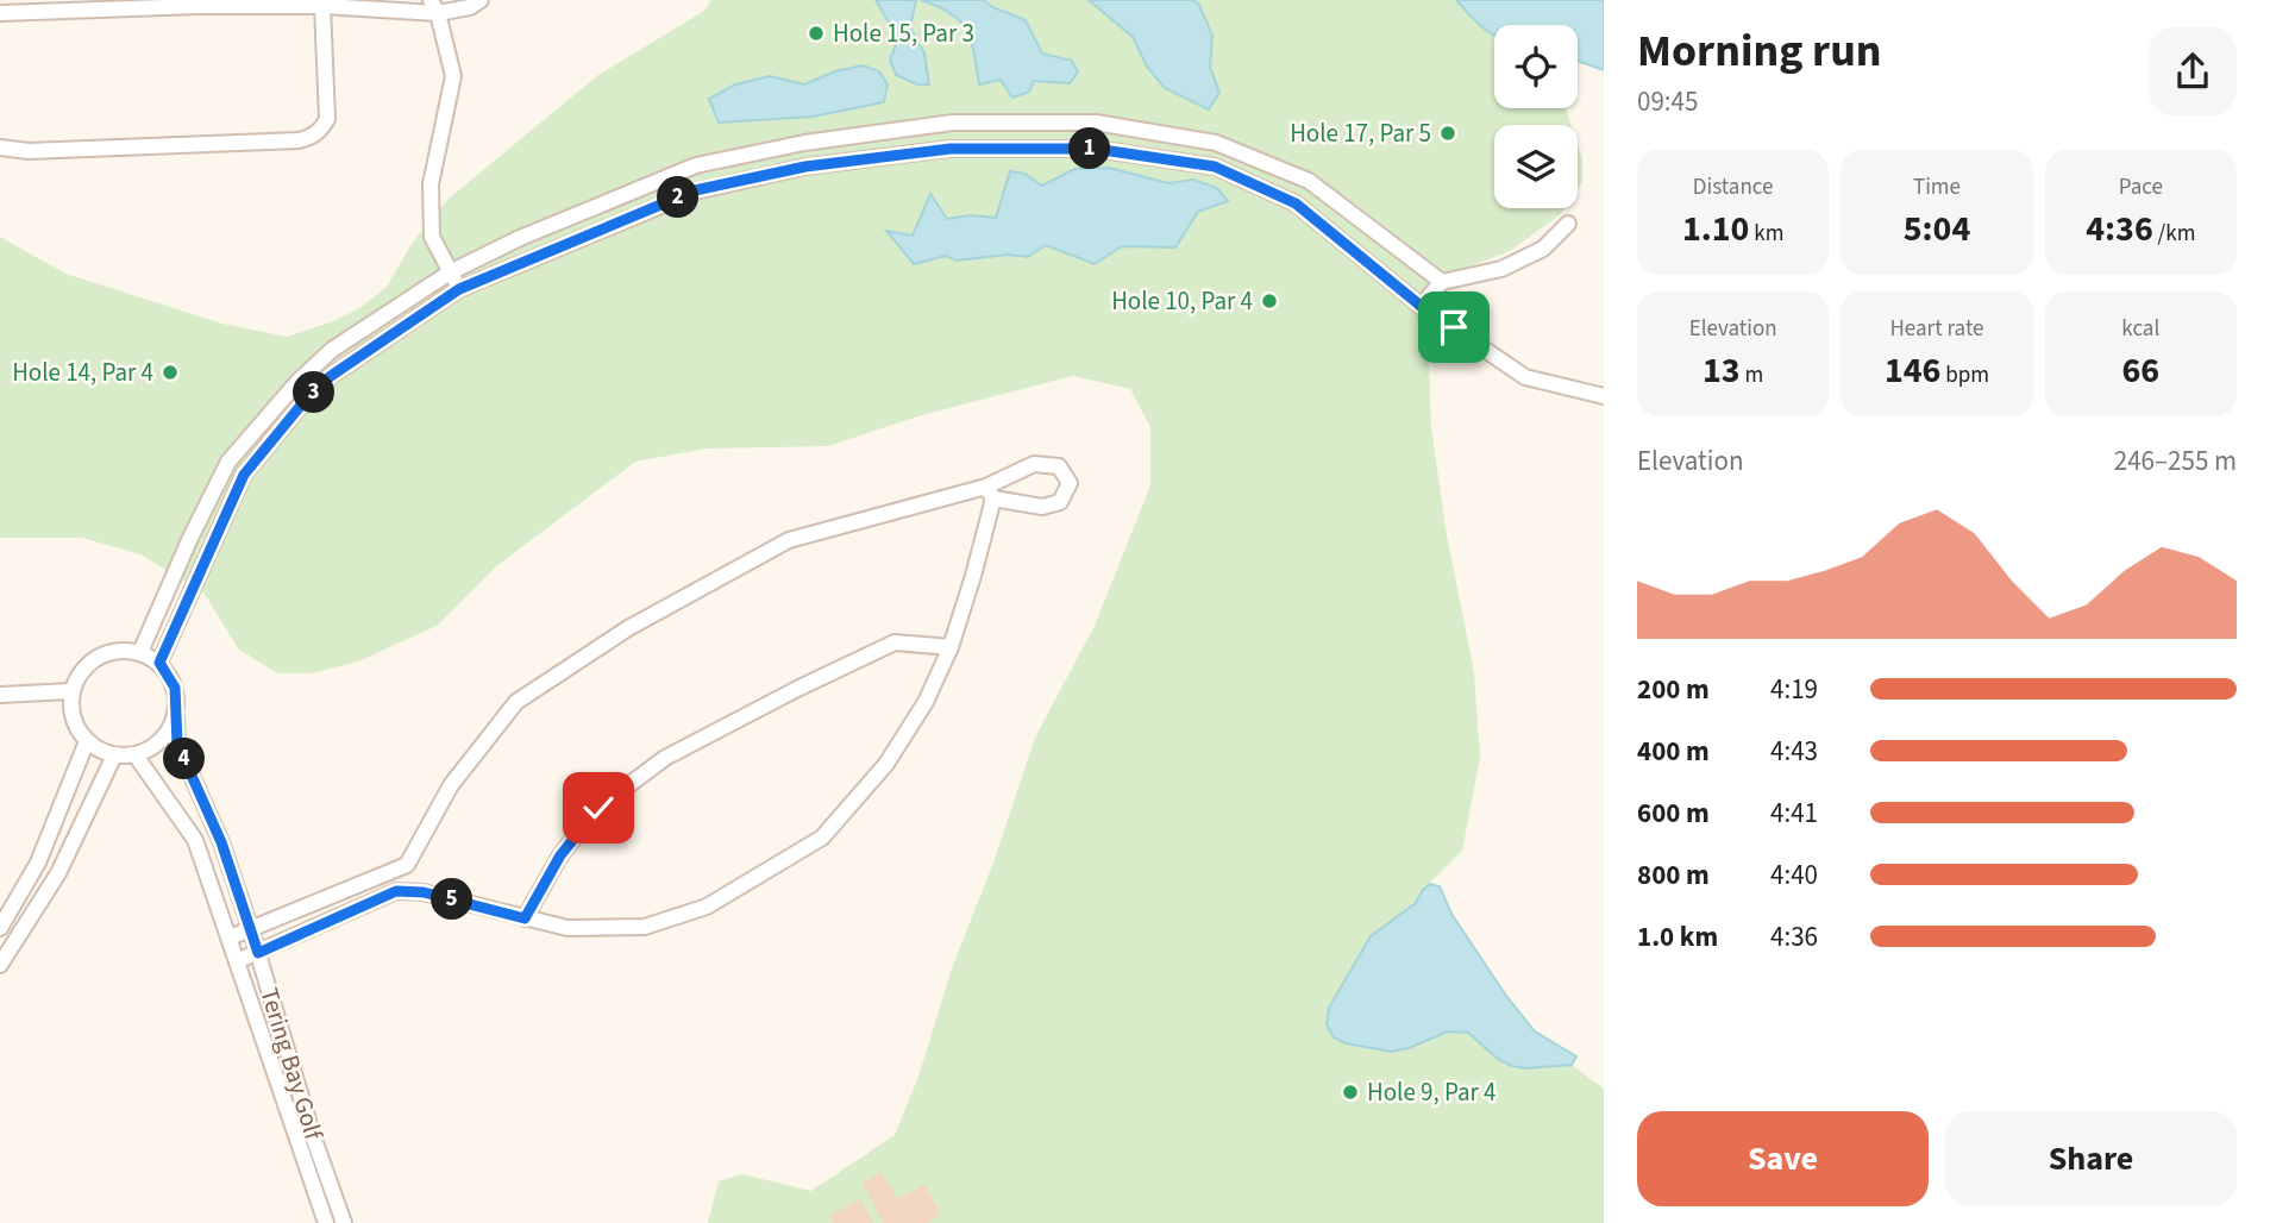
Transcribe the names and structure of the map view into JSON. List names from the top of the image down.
{
  "streets": {
    "street": ["Tering Bay Golf"]
  },
  "places": [
    "Hole 15, Par 3",
    "Hole 17, Par 5",
    "Hole 10, Par 4",
    "Hole 14, Par 4",
    "Hole 9, Par 4"
  ],
  "page": {
    "heading": ["Morning run", "09:45"],
    "pins": [
      "1",
      "2",
      "3",
      "4",
      "5"
    ],
    "stats": [
      ["Distance", "1.10 km"],
      ["Time", "5:04"],
      ["Pace", "4:36 /km"],
      ["Elevation", "13 m"],
      ["Heart rate", "146 bpm"],
      ["kcal", "66"]
    ],
    "chart": ["Elevation", "246–255 m"],
    "list": [
      {
        "name": "200 m",
        "note": "4:19"
      },
      {
        "name": "400 m",
        "note": "4:43"
      },
      {
        "name": "600 m",
        "note": "4:41"
      },
      {
        "name": "800 m",
        "note": "4:40"
      },
      {
        "name": "1.0 km",
        "note": "4:36"
      }
    ],
    "buttons": ["Save", "Share"]
  }
}
